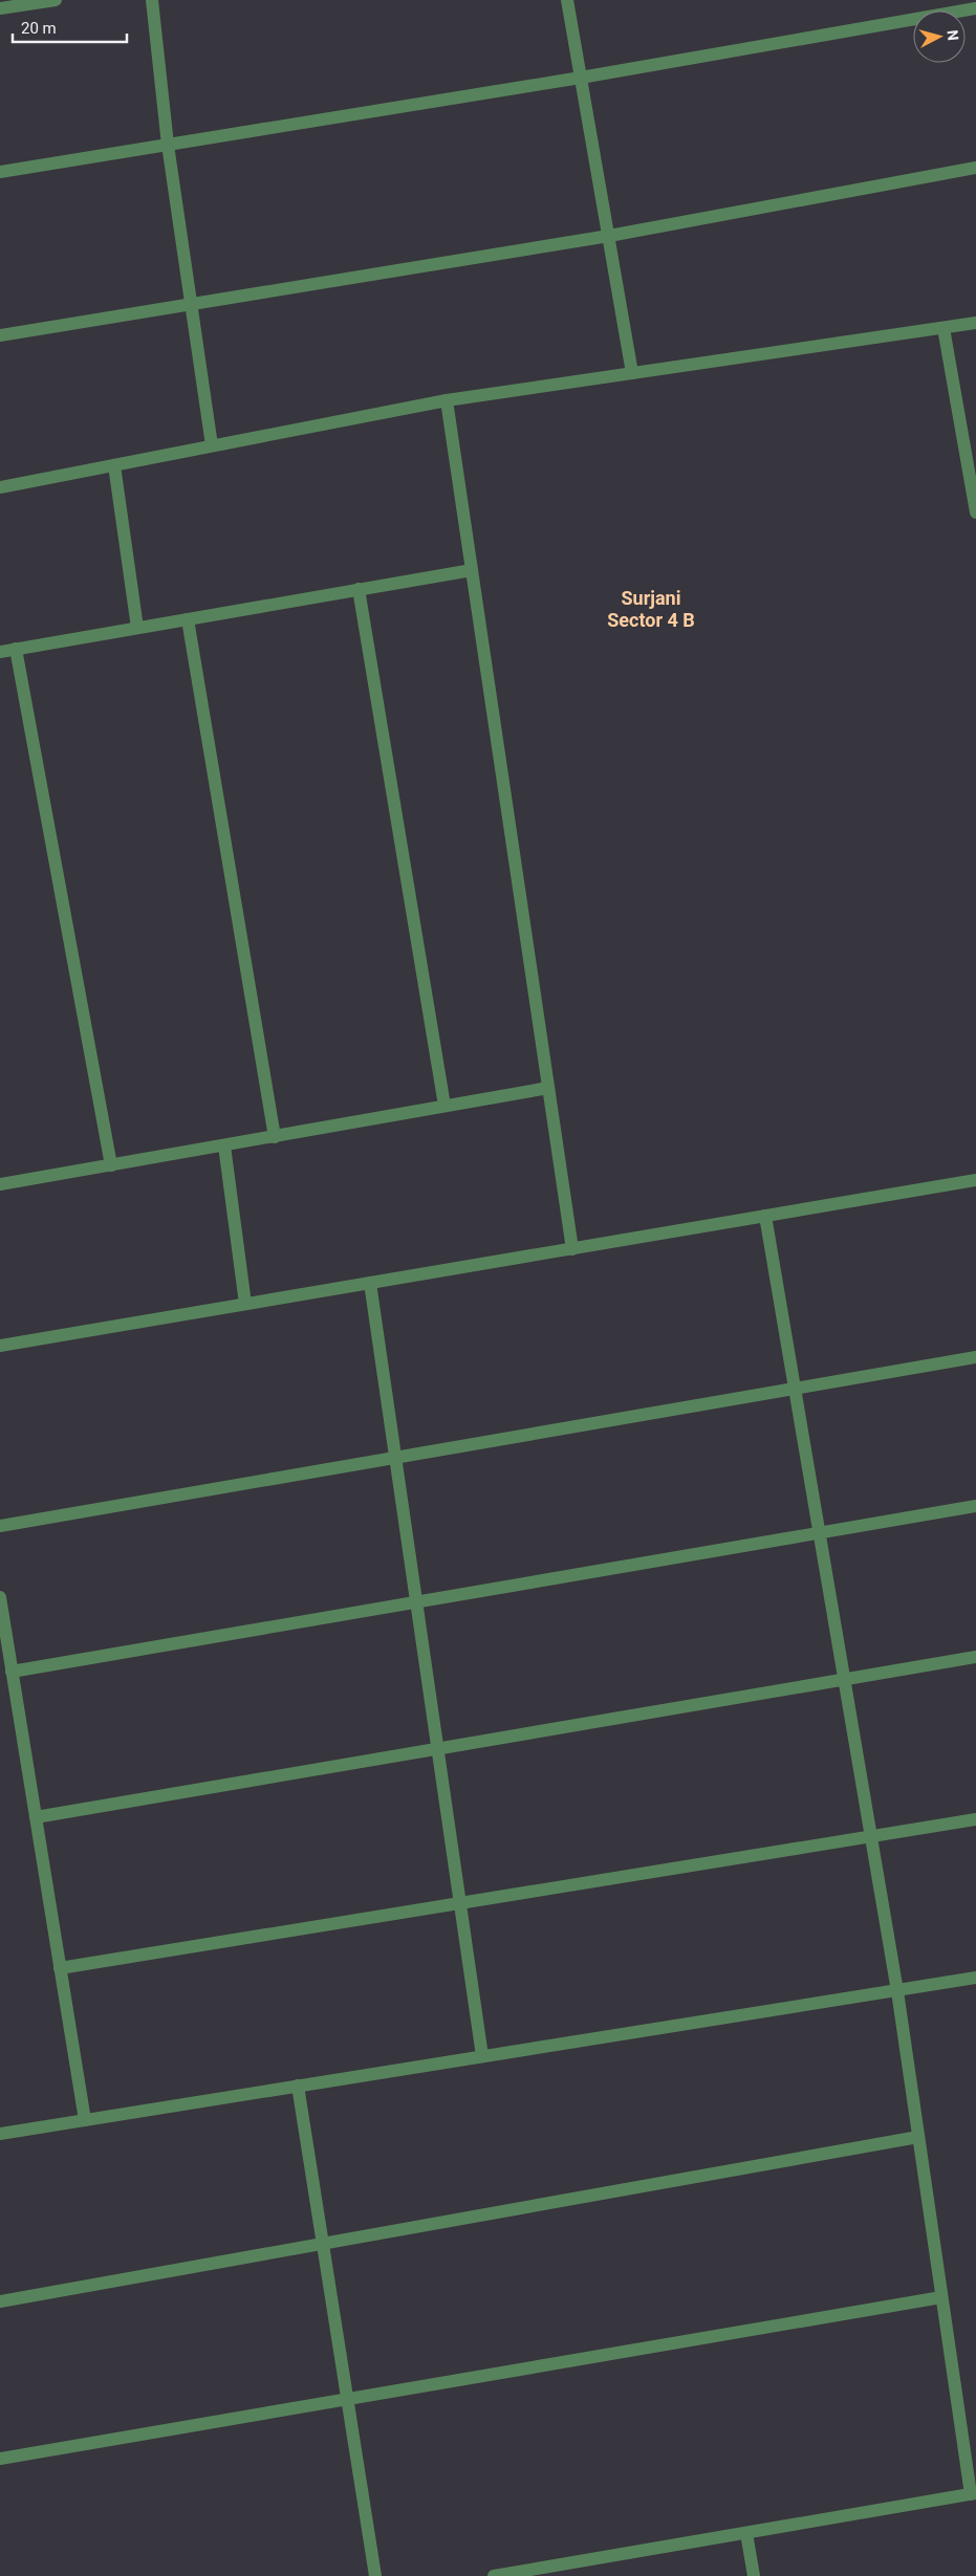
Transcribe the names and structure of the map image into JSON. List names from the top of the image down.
{
  "districts": ["Surjani Sector 4 B"],
  "scale_bar": "20 m",
  "north": "right"
}
